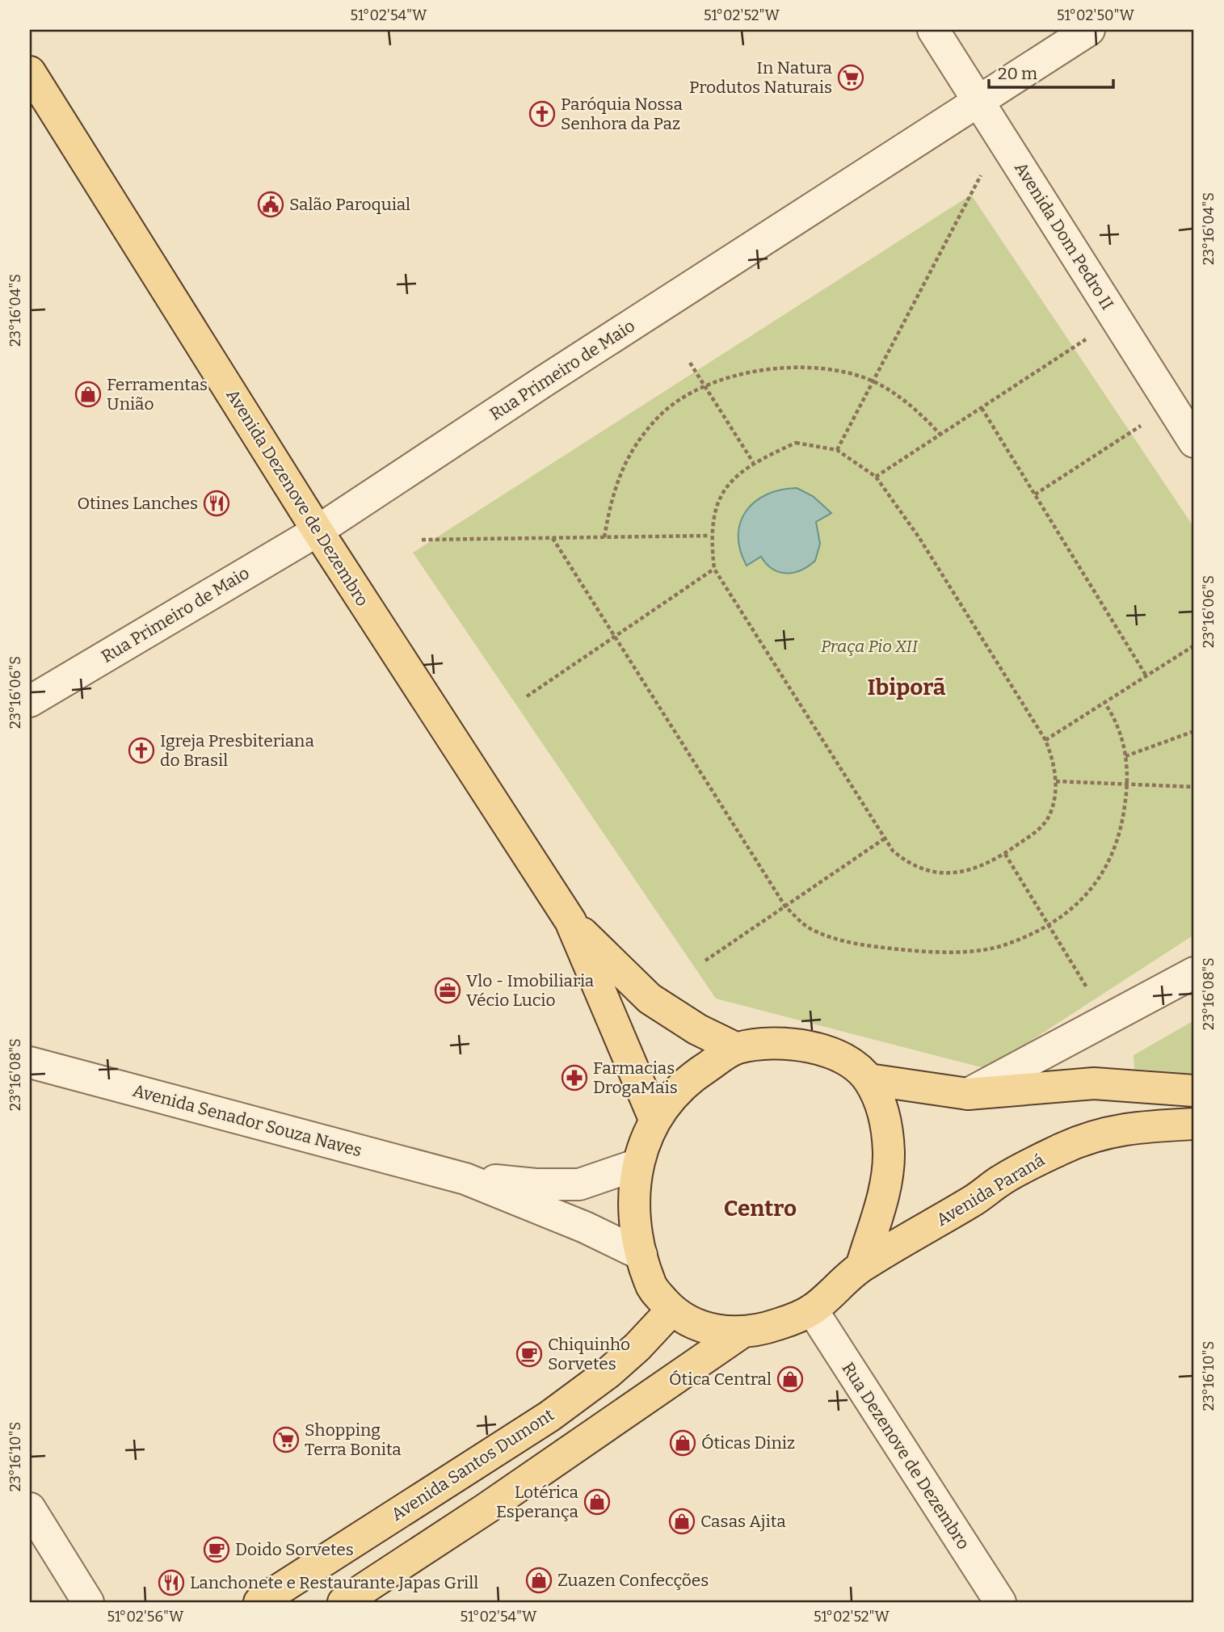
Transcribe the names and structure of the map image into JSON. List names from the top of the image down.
{
  "streets": {
    "main road": ["Avenida Dezenove de Dezembro", "Avenida Paraná", "Avenida Santos Dumont"],
    "street": [
      "Avenida Dom Pedro II",
      "Rua Primeiro de Maio",
      "Avenida Senador Souza Naves",
      "Rua Dezenove de Dezembro"
    ]
  },
  "crossings": [
    ["Avenida Dom Pedro II", "Rua Primeiro de Maio"],
    ["Rua Primeiro de Maio", "Avenida Dezenove de Dezembro"],
    ["Avenida Paraná", "Rua Dezenove de Dezembro"]
  ],
  "districts": ["Ibiporã", "Centro"],
  "parks": ["Praça Pio XII"],
  "places": {
    "supermarket": ["In Natura Produtos Naturais", "Shopping Terra Bonita"],
    "church": ["Paróquia Nossa Senhora da Paz", "Igreja Presbiteriana do Brasil"],
    "public building": ["Salão Paroquial"],
    "shop": [
      "Ferramentas União",
      "Ótica Central",
      "Óticas Diniz",
      "Lotérica Esperança",
      "Casas Ajita",
      "Zuazen Confecções"
    ],
    "restaurant": ["Otines Lanches", "Lanchonete e Restaurante Japas Grill"],
    "office": ["Vlo - Imobiliaria Vécio Lucio"],
    "pharmacy": ["Farmacias DrogaMais"],
    "cafe": ["Chiquinho Sorvetes", "Doido Sorvetes"]
  },
  "scale_bar": "20 m",
  "coordinates": [
    "51°02'54\"W",
    "51°02'52\"W",
    "51°02'50\"W",
    "23°16'04\"S",
    "23°16'06\"S",
    "23°16'08\"S",
    "23°16'10\"S",
    "51°02'56\"W"
  ]
}
